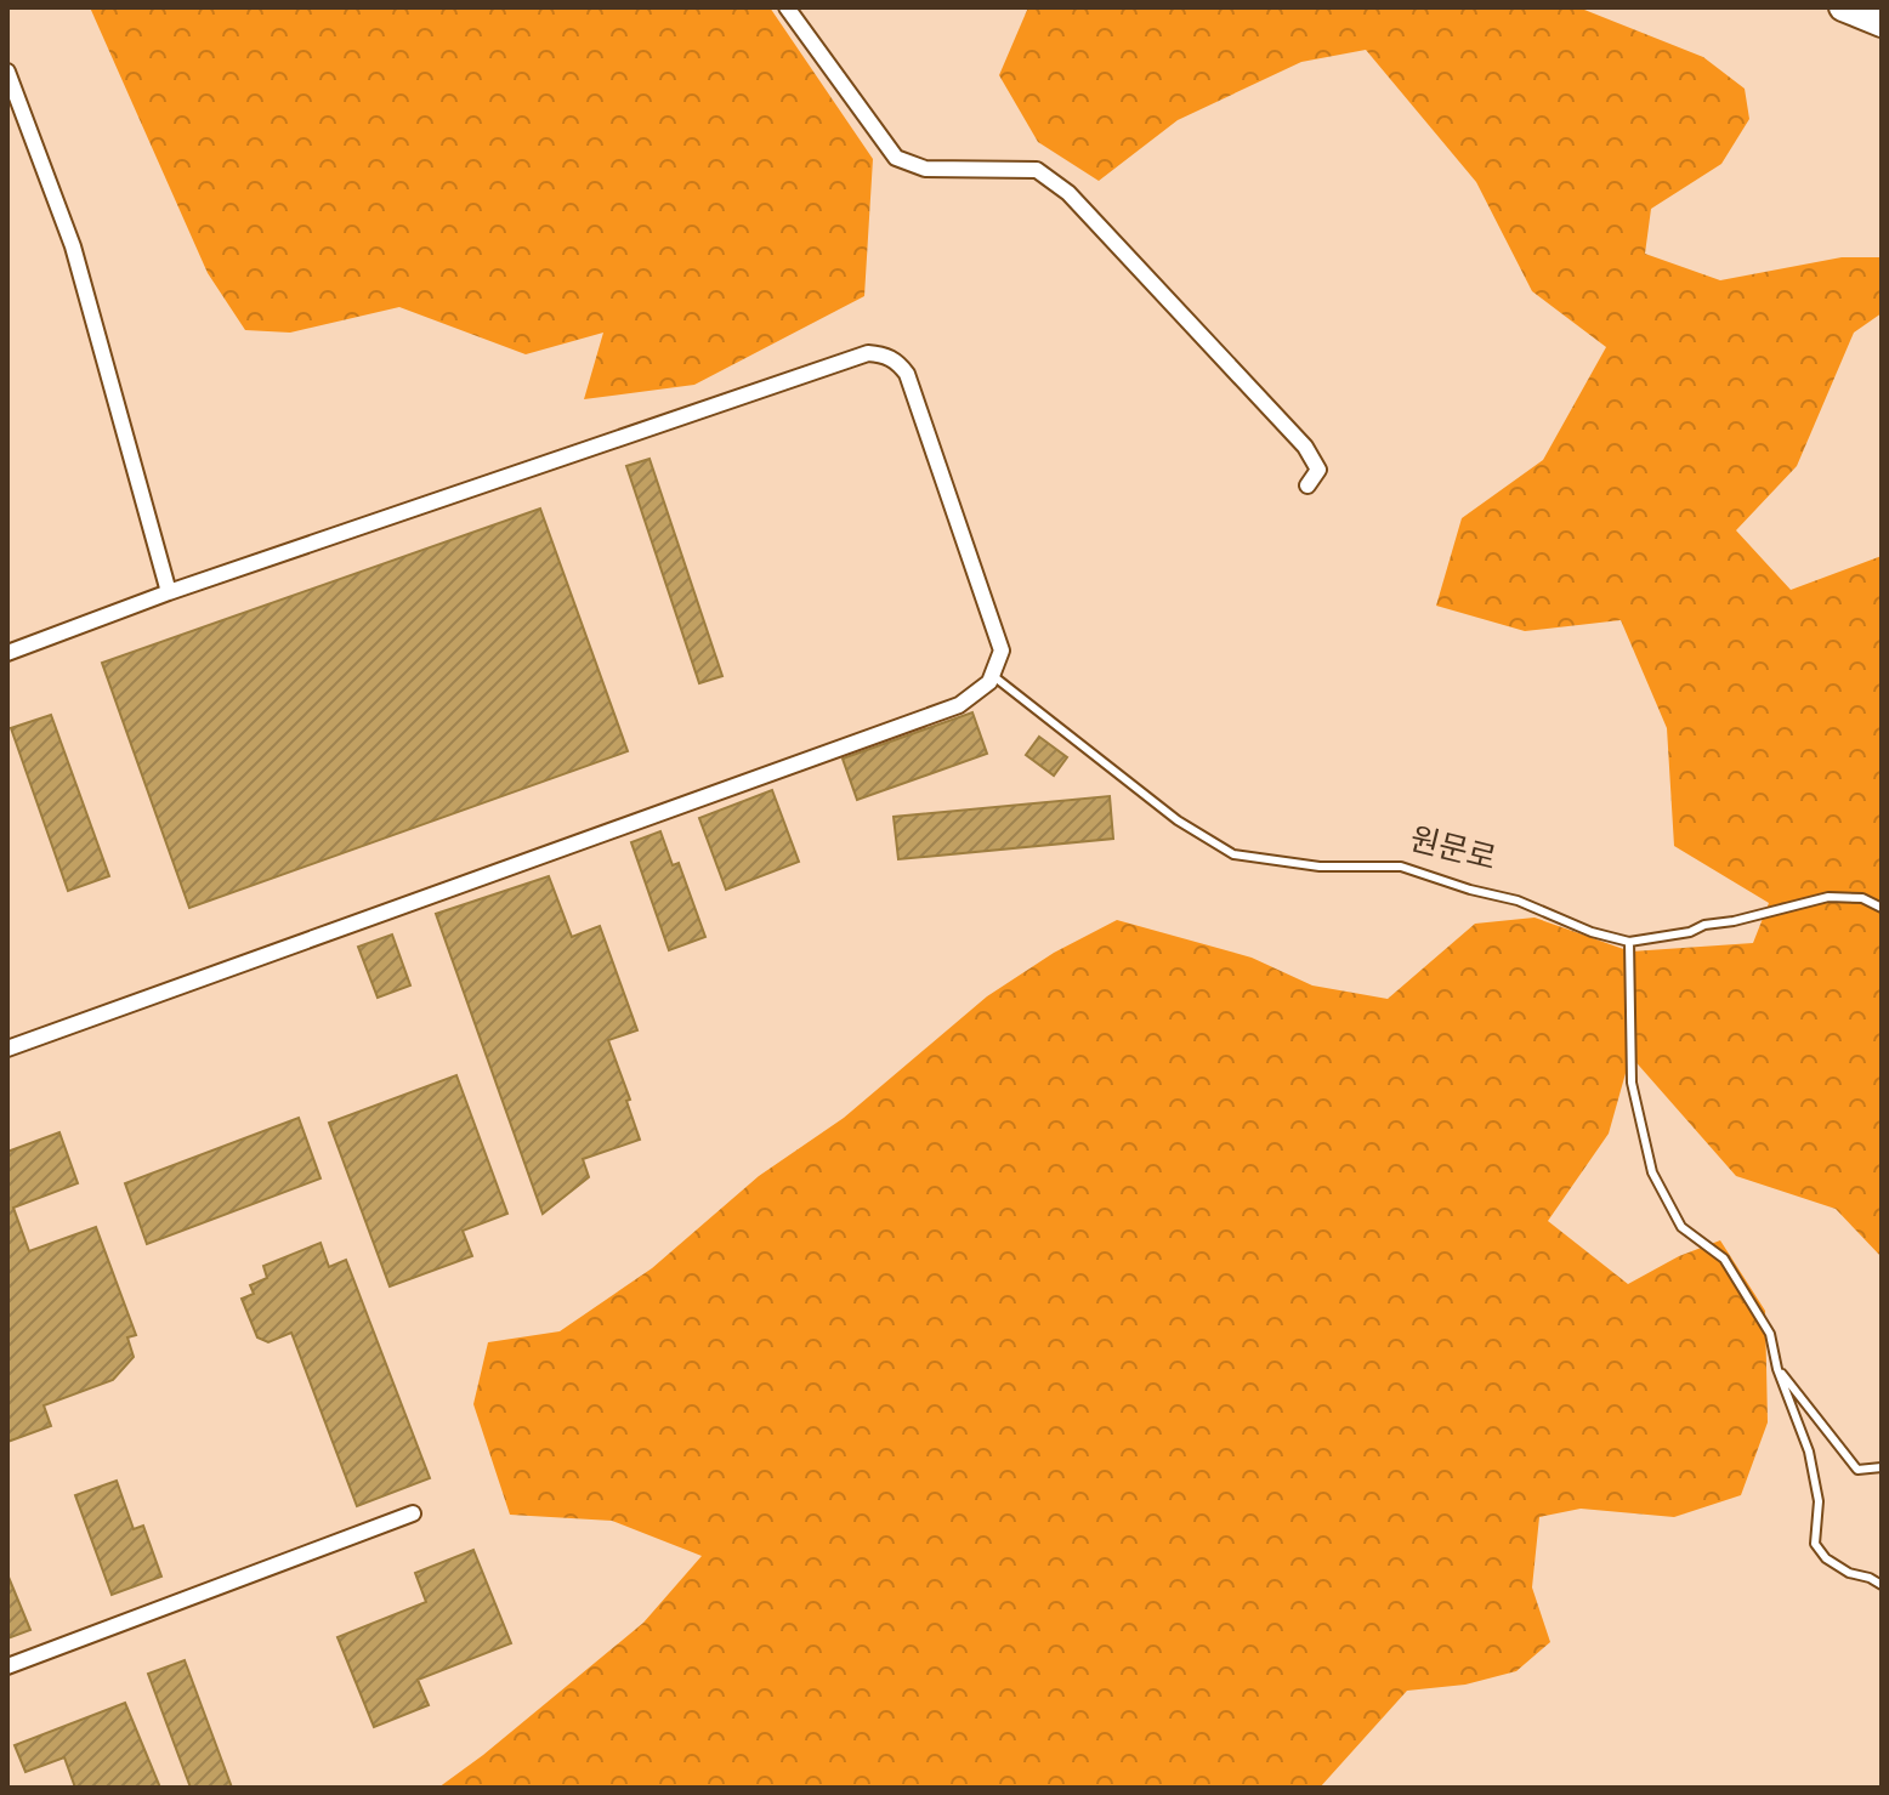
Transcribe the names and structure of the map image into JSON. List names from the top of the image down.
{
  "streets": {
    "lane": ["원문로"]
  }
}
